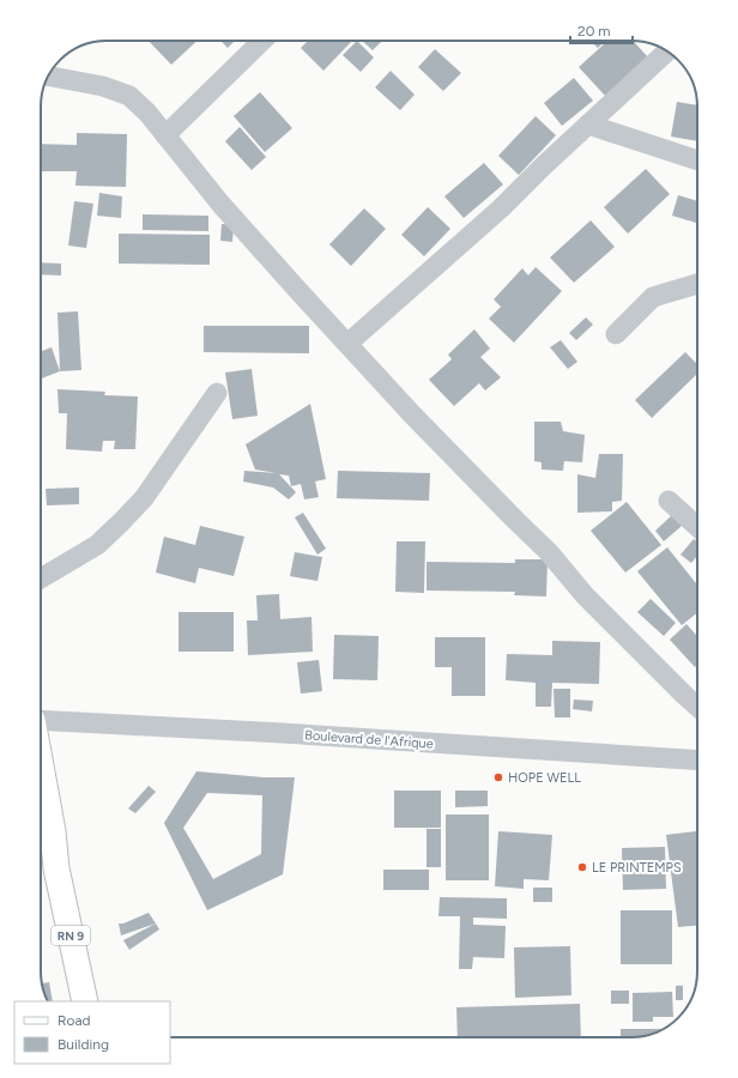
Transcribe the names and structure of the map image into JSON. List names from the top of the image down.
{
  "streets": {
    "main road": ["RN 9"],
    "street": ["Boulevard de l'Afrique"]
  },
  "places": ["HOPE WELL", "LE PRINTEMPS"],
  "legend": ["Road", "Building"],
  "scale_bar": "20 m"
}
